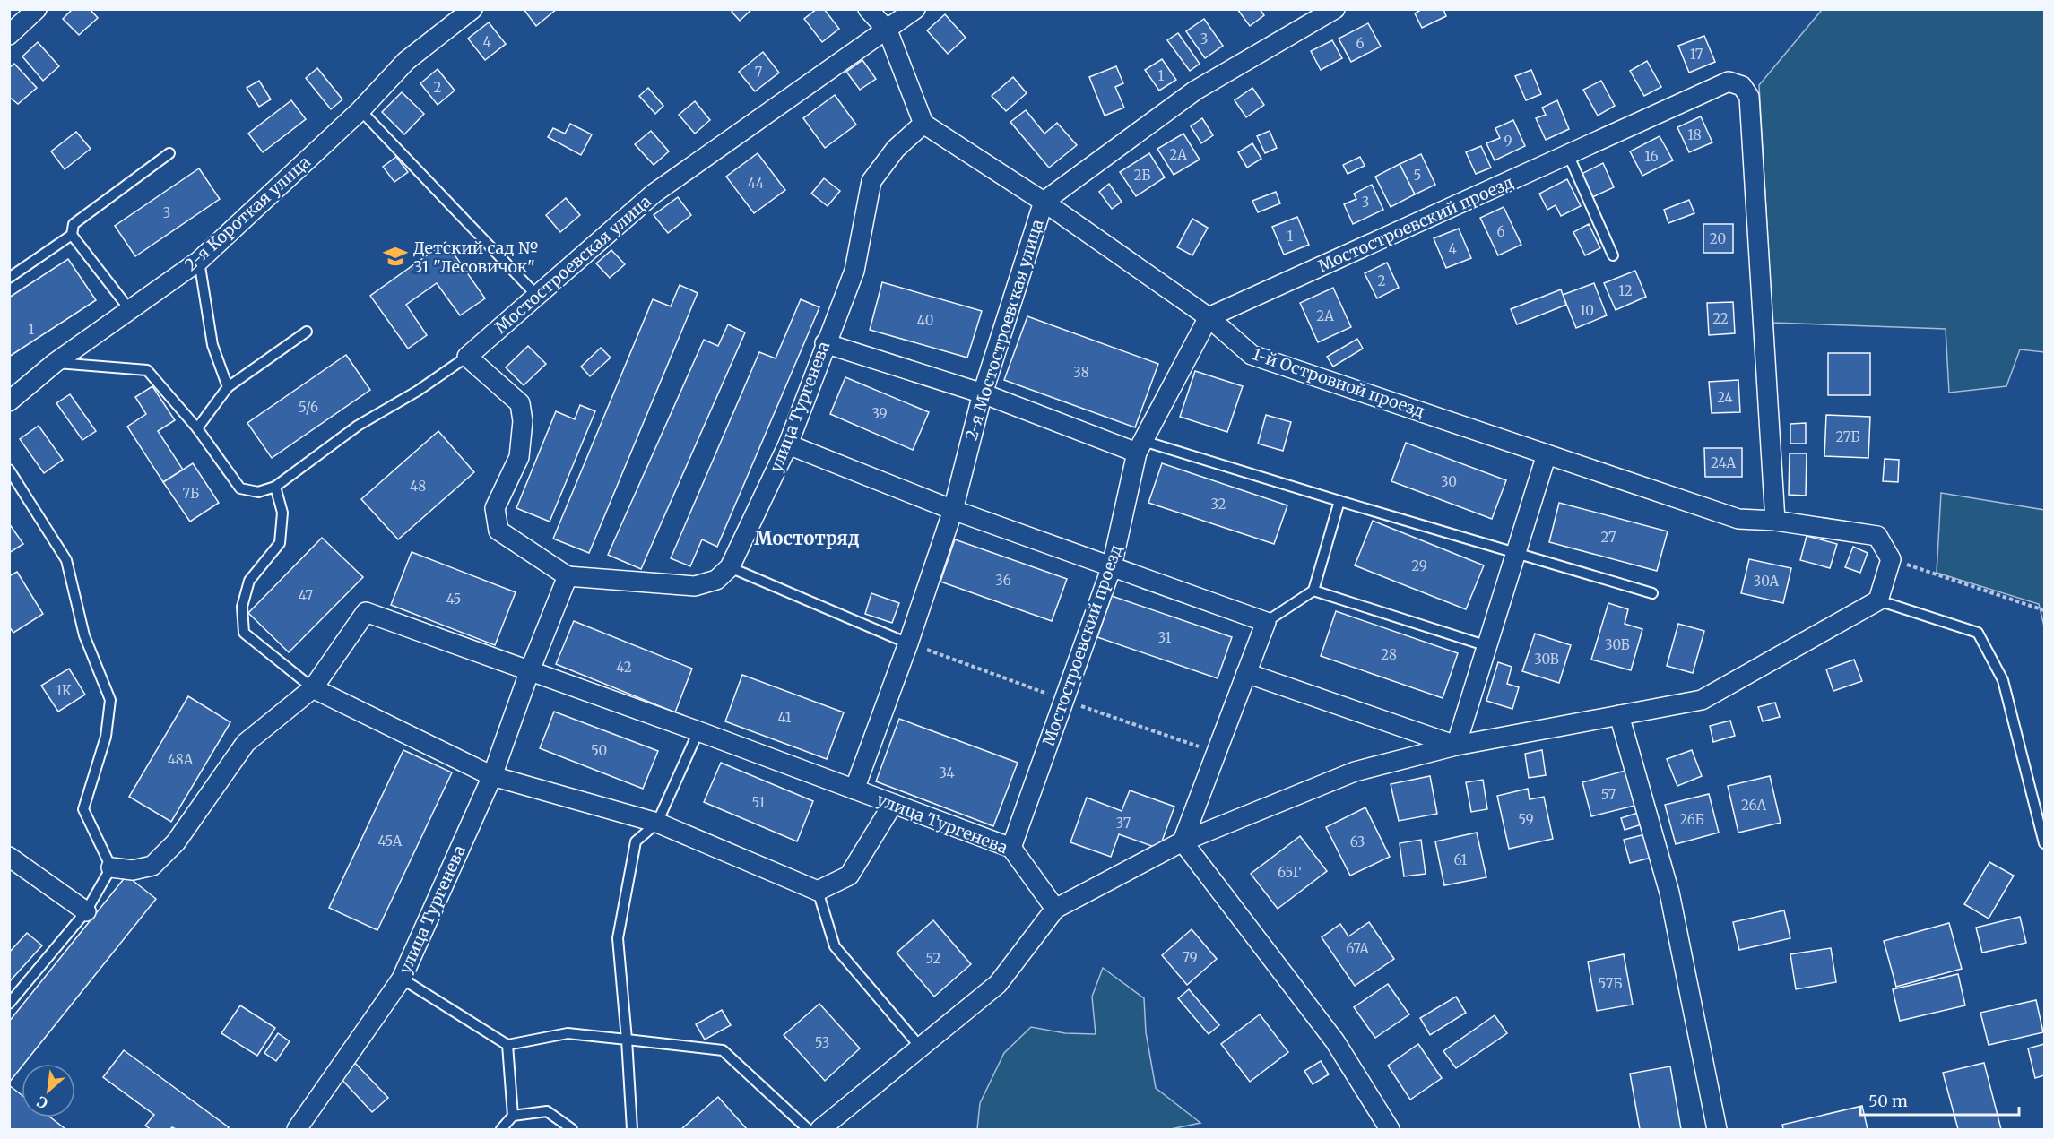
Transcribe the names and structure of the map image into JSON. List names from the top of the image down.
{
  "streets": {
    "street": [
      "2-я Короткая улица",
      "Мостостроевский проезд",
      "Мостостроевская улица",
      "2-я Мостостроевская улица",
      "1-й Островной проезд",
      "улица Тургенева"
    ]
  },
  "crossings": [
    ["Мостостроевский проезд", "1-й Островной проезд"],
    ["Мостостроевский проезд", "улица Тургенева"],
    ["2-я Мостостроевская улица", "1-й Островной проезд"],
    ["2-я Мостостроевская улица", "улица Тургенева"],
    ["1-й Островной проезд", "улица Тургенева"]
  ],
  "districts": ["Мостотряд"],
  "places": {
    "school or university": ["Детский сад № 31 \"Лесовичок\""]
  },
  "house_numbers": [
    "3",
    "4",
    "6",
    "17",
    "7",
    "1",
    "2",
    "18",
    "9",
    "2А",
    "16",
    "2Б",
    "5",
    "44",
    "3",
    "3",
    "6",
    "1",
    "20",
    "4",
    "2",
    "12",
    "10",
    "2А",
    "22",
    "40",
    "1",
    "38",
    "24",
    "5/6",
    "39",
    "27Б",
    "24А",
    "30",
    "48",
    "7Б",
    "32",
    "27",
    "29",
    "36",
    "30А",
    "47",
    "45",
    "31",
    "30Б",
    "28",
    "30В",
    "42",
    "1К",
    "41",
    "50",
    "48А",
    "34",
    "57",
    "51",
    "26А",
    "59",
    "26Б",
    "37",
    "45А",
    "63",
    "61",
    "65Г",
    "67А",
    "79",
    "52",
    "57Б",
    "53"
  ],
  "scale_bar": "50 m",
  "north": "bottom left"
}
